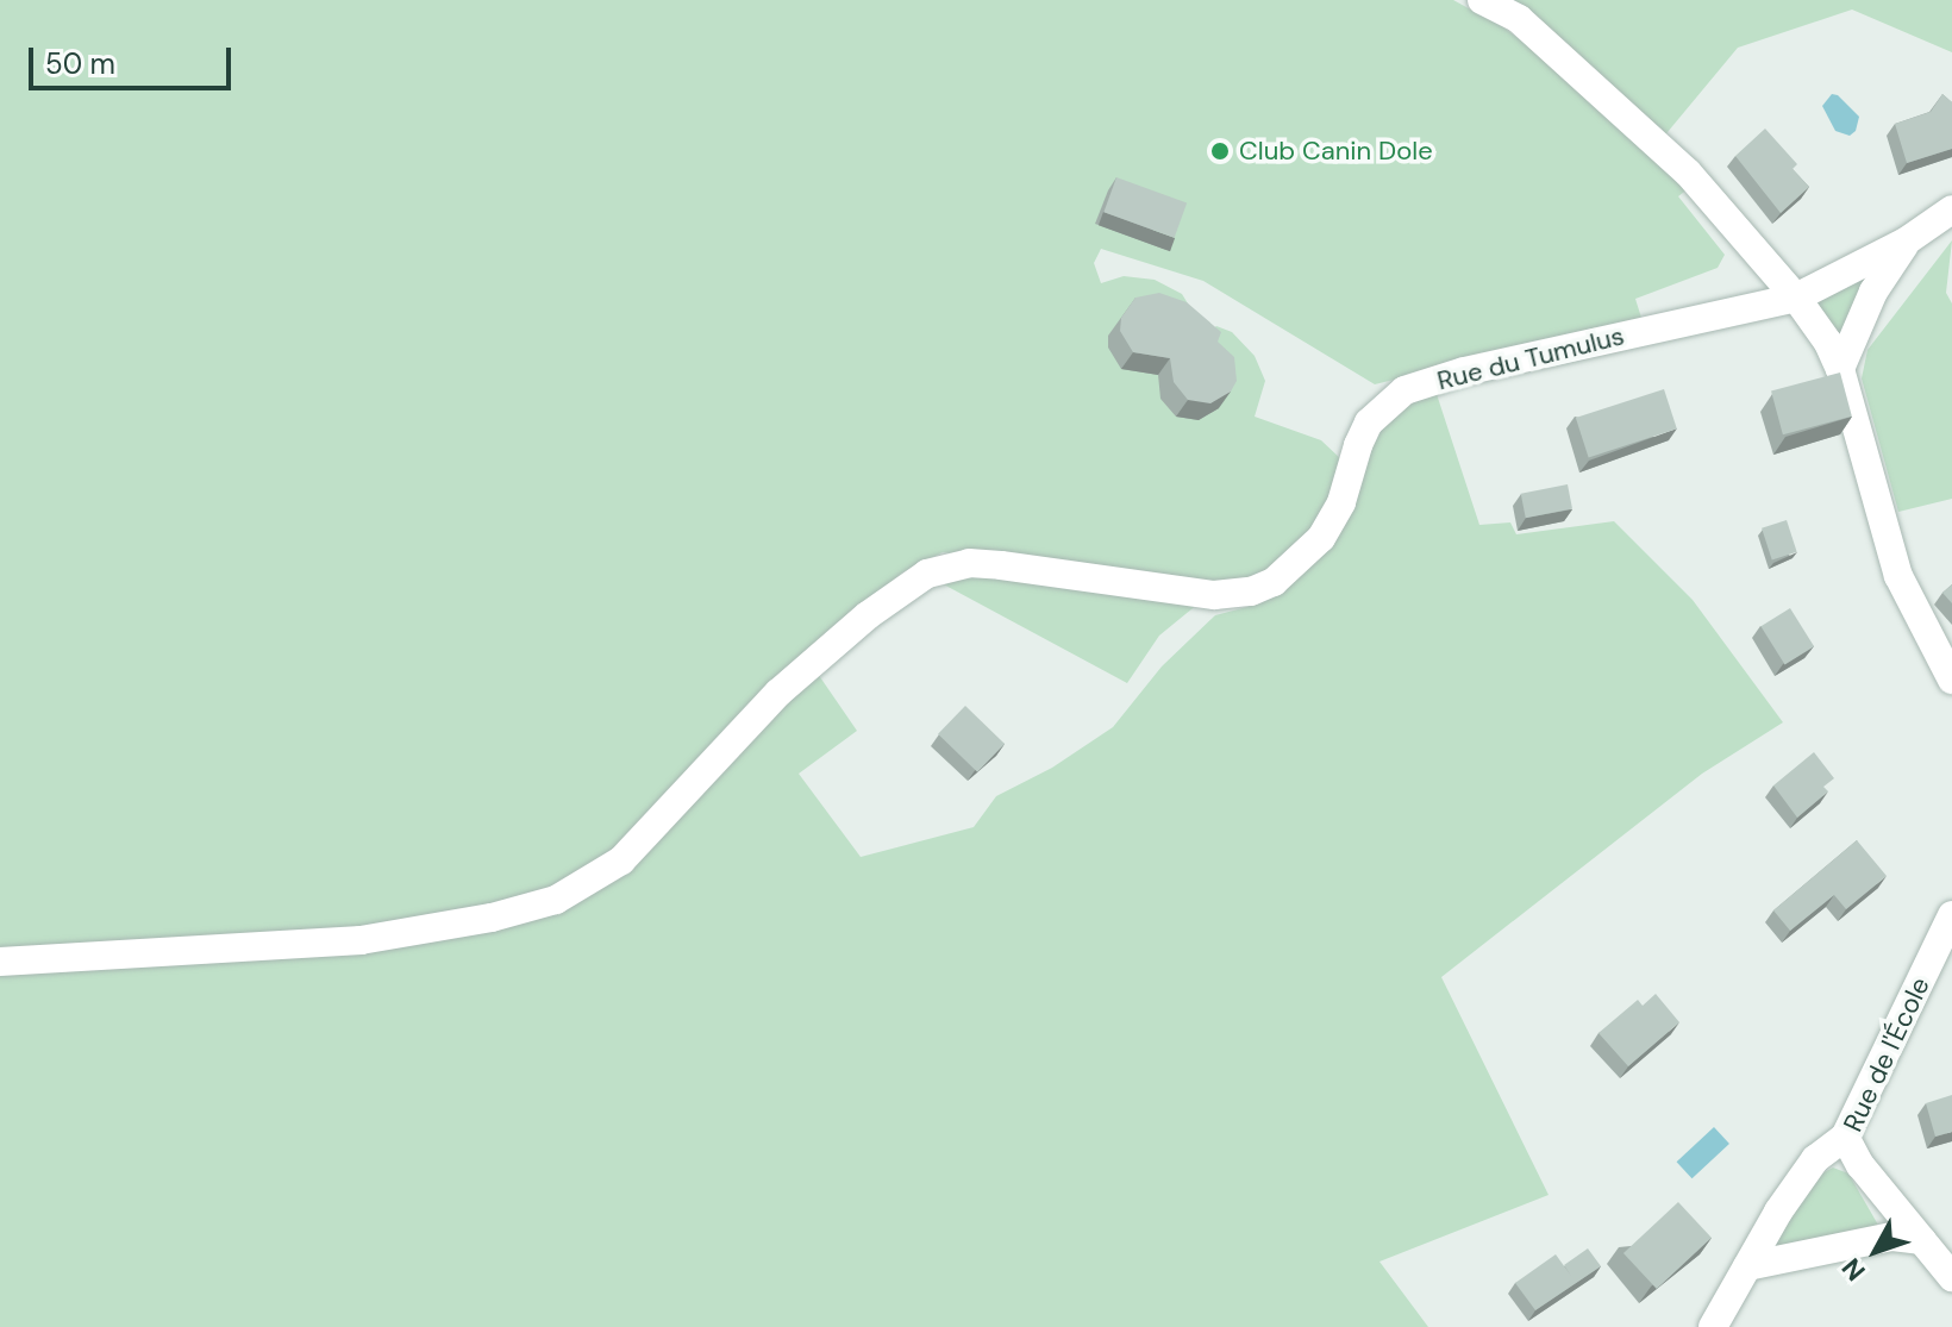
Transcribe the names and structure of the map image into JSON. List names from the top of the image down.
{
  "streets": {
    "street": ["Rue du Tumulus", "Rue de l'École"]
  },
  "places": ["Club Canin Dole"],
  "scale_bar": "50 m",
  "north": "bottom left"
}
